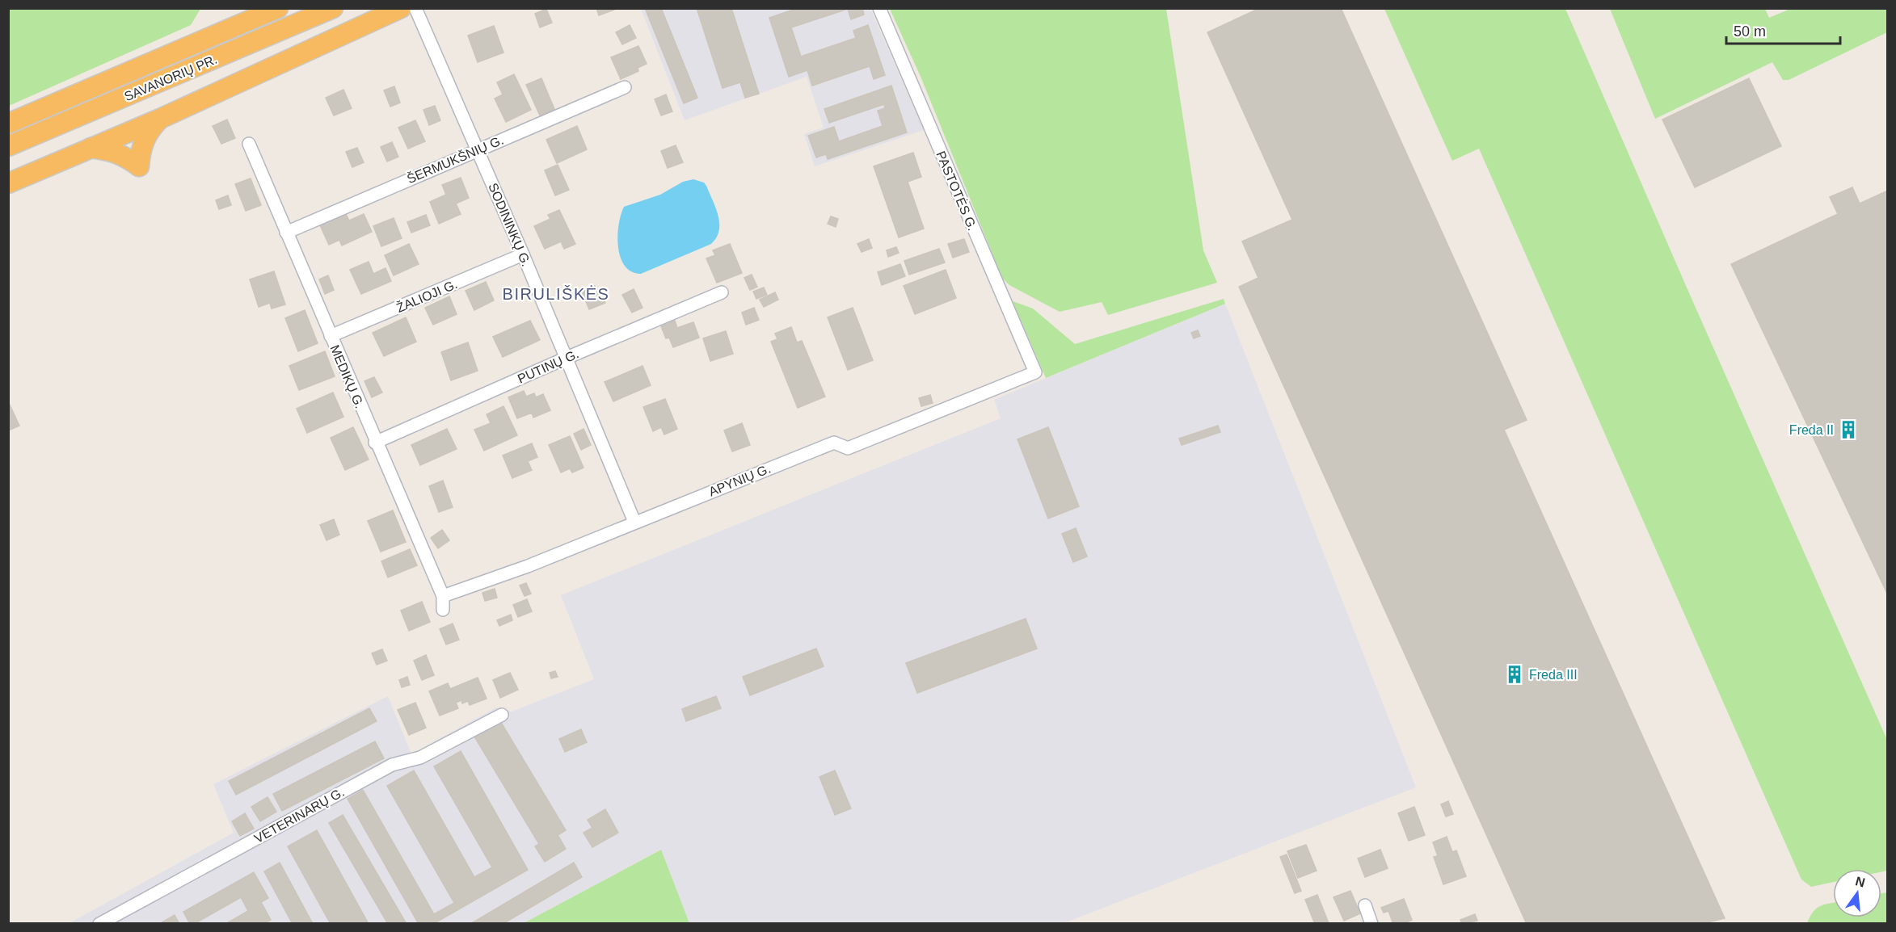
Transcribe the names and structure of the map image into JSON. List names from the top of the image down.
{
  "streets": {
    "highway": ["SAVANORIŲ PR."],
    "street": [
      "ŠERMUKŠNIŲ G.",
      "PASTOTĖS G.",
      "SODININKŲ G.",
      "ŽALIOJI G.",
      "PUTINŲ G.",
      "MEDIKŲ G.",
      "APYNIŲ G.",
      "VETERINARŲ G."
    ]
  },
  "crossings": [
    ["ŠERMUKŠNIŲ G.", "SODININKŲ G."],
    ["ŠERMUKŠNIŲ G.", "MEDIKŲ G."],
    ["PASTOTĖS G.", "APYNIŲ G."],
    ["SODININKŲ G.", "ŽALIOJI G."],
    ["SODININKŲ G.", "PUTINŲ G."],
    ["SODININKŲ G.", "APYNIŲ G."],
    ["ŽALIOJI G.", "MEDIKŲ G."],
    ["PUTINŲ G.", "MEDIKŲ G."],
    ["MEDIKŲ G.", "APYNIŲ G."]
  ],
  "districts": ["BIRULIŠKĖS"],
  "places": {
    "building": ["Freda II", "Freda III"]
  },
  "scale_bar": "50 m",
  "north": "top"
}
